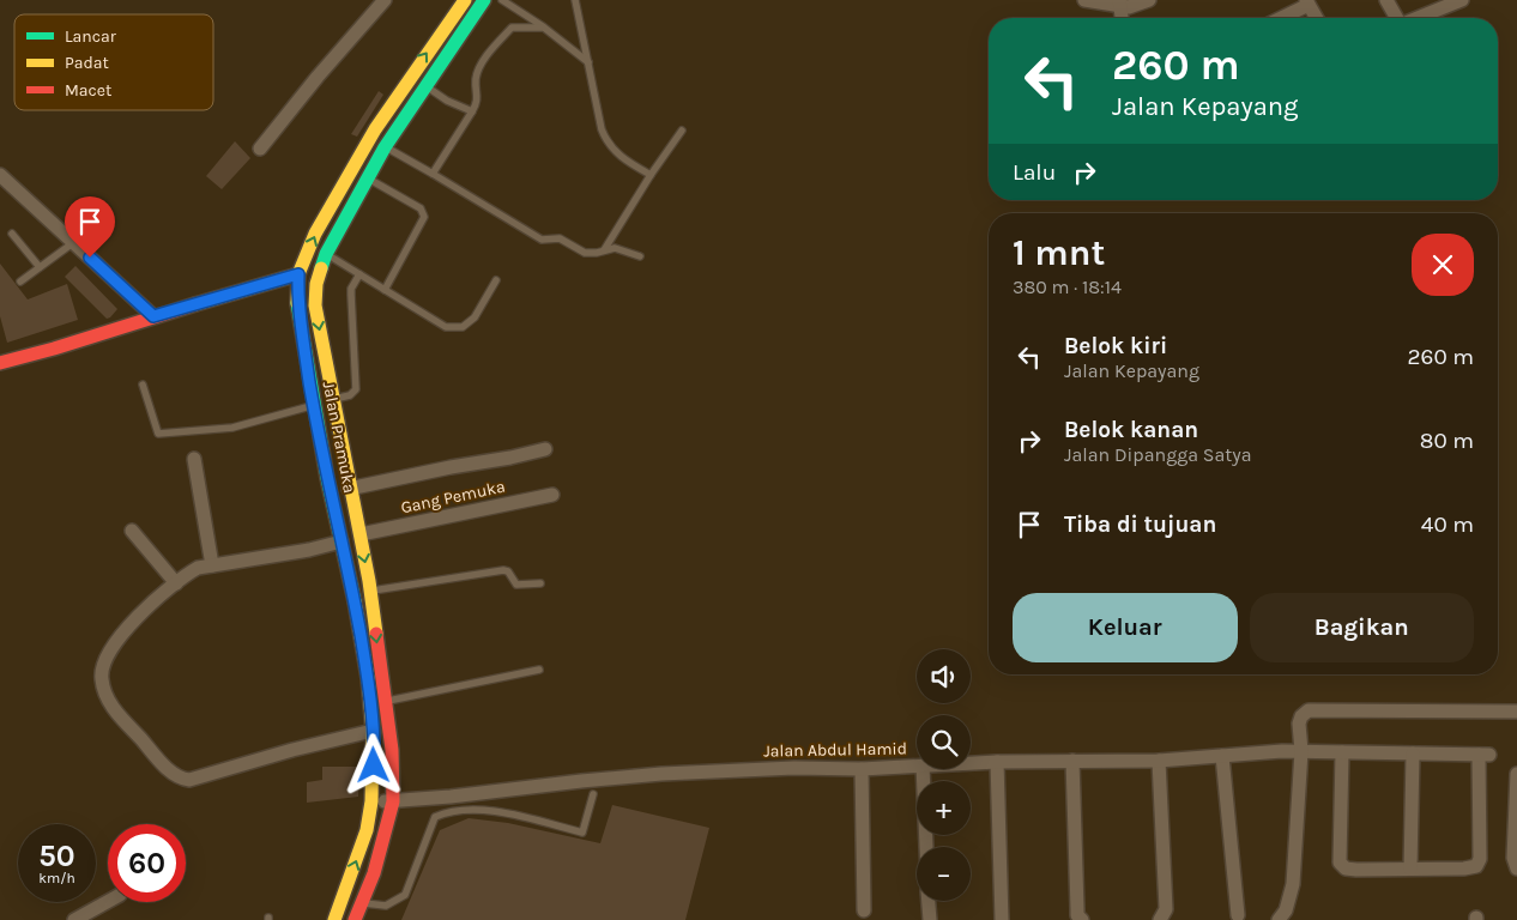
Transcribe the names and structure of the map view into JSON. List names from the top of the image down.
{
  "streets": {
    "main road": ["Jalan Pramuka"],
    "street": ["Gang Pemuka", "Jalan Abdul Hamid"]
  },
  "crossings": [
    ["Jalan Pramuka", "Gang Pemuka"],
    ["Jalan Pramuka", "Jalan Abdul Hamid"]
  ],
  "legend": ["Lancar", "Padat", "Macet"],
  "page": {
    "turn": ["260 m", "Jalan Kepayang"],
    "then": "Lalu",
    "heading": ["1 mnt", "380 m · 18:14"],
    "list": [
      {
        "name": "Belok kiri",
        "note": "Jalan Kepayang",
        "value": "260 m"
      },
      {
        "name": "Belok kanan",
        "note": "Jalan Dipangga Satya",
        "value": "80 m"
      },
      {
        "name": "Tiba di tujuan",
        "value": "40 m"
      }
    ],
    "buttons": ["Keluar", "Bagikan"],
    "map_buttons": ["+", "−"],
    "speed": "50 km/h",
    "limit": "60"
  }
}
